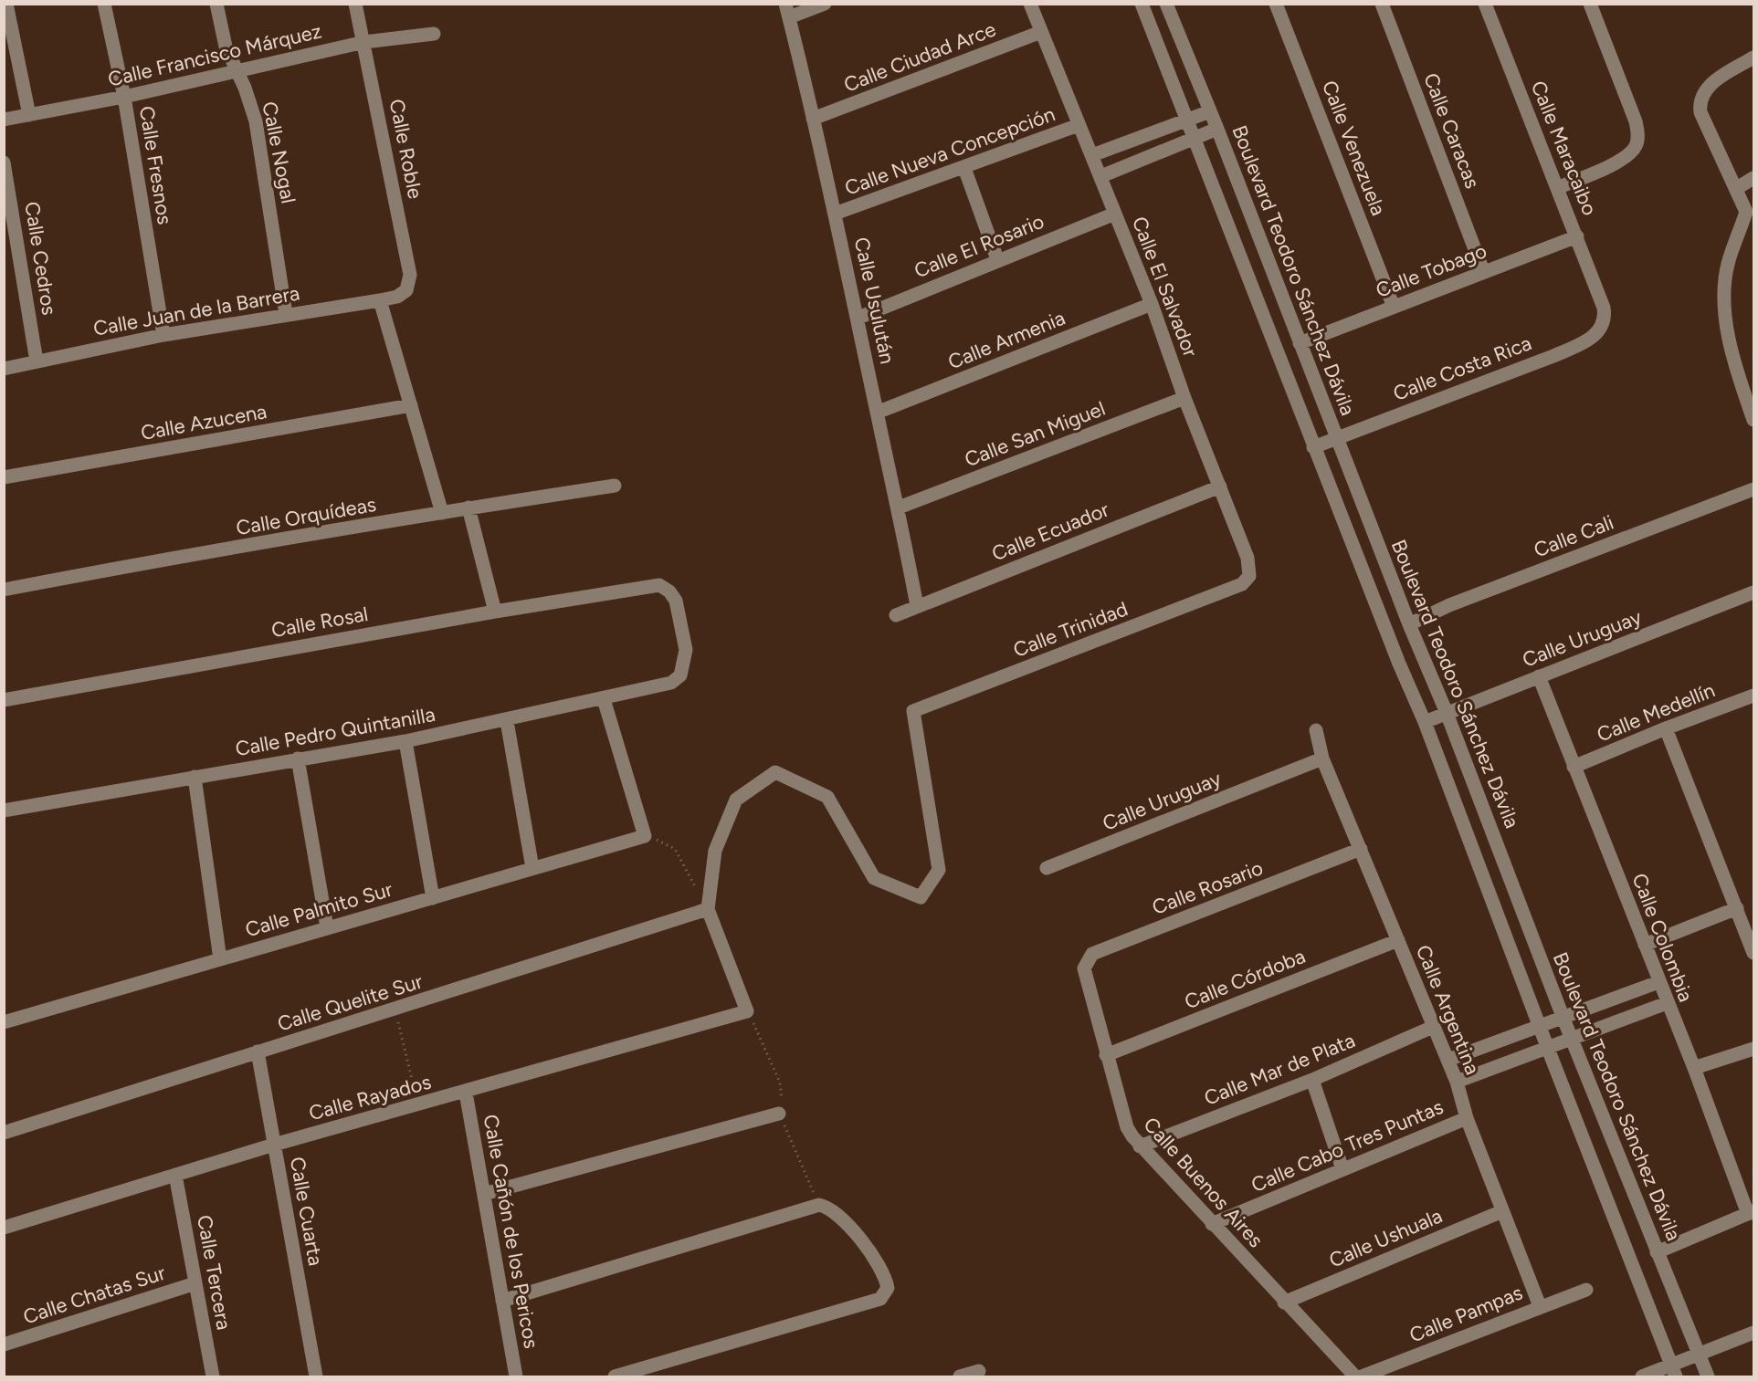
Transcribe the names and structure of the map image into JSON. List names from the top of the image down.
{
  "streets": {
    "street": [
      "Calle Francisco Márquez",
      "Calle Ciudad Arce",
      "Calle Caracas",
      "Calle Venezuela",
      "Calle Maracaibo",
      "Calle Roble",
      "Calle Nueva Concepción",
      "Calle Nogal",
      "Calle Fresnos",
      "Calle El Rosario",
      "Calle Cedros",
      "Boulevard Teodoro Sánchez Dávila",
      "Calle Tobago",
      "Calle El Salvador",
      "Calle Usulután",
      "Calle Juan de la Barrera",
      "Calle Armenia",
      "Calle Costa Rica",
      "Calle Azucena",
      "Calle San Miguel",
      "Calle Orquídeas",
      "Calle Ecuador",
      "Calle Cali",
      "Calle Rosal",
      "Calle Trinidad",
      "Calle Uruguay",
      "Calle Medellín",
      "Calle Pedro Quintanilla",
      "Calle Rosario",
      "Calle Palmito Sur",
      "Calle Colombia",
      "Calle Córdoba",
      "Calle Quelite Sur",
      "Calle Argentina",
      "Calle Mar de Plata",
      "Calle Rayados",
      "Calle Cabo Tres Puntas",
      "Calle Buenos Aires",
      "Calle Cuarta",
      "Calle Cañón de los Pericos",
      "Calle Ushuala",
      "Calle Tercera",
      "Calle Chatas Sur",
      "Calle Pampas"
    ]
  },
  "crossings": [
    ["Calle Francisco Márquez", "Calle Roble"],
    ["Calle Francisco Márquez", "Calle Nogal"],
    ["Calle Francisco Márquez", "Calle Fresnos"],
    ["Calle Ciudad Arce", "Calle El Salvador"],
    ["Calle Ciudad Arce", "Calle Usulután"],
    ["Calle Caracas", "Calle Tobago"],
    ["Calle Venezuela", "Calle Tobago"],
    ["Calle Maracaibo", "Calle Tobago"],
    ["Calle Maracaibo", "Calle Costa Rica"],
    ["Calle Roble", "Calle Juan de la Barrera"],
    ["Calle Nueva Concepción", "Calle El Salvador"],
    ["Calle Nueva Concepción", "Calle Usulután"],
    ["Calle Nogal", "Calle Juan de la Barrera"],
    ["Calle Fresnos", "Calle Juan de la Barrera"],
    ["Calle El Rosario", "Calle El Salvador"],
    ["Calle El Rosario", "Calle Usulután"],
    ["Calle Cedros", "Calle Juan de la Barrera"],
    ["Boulevard Teodoro Sánchez Dávila", "Calle Tobago"],
    ["Boulevard Teodoro Sánchez Dávila", "Calle Costa Rica"],
    ["Boulevard Teodoro Sánchez Dávila", "Calle Cali"],
    ["Boulevard Teodoro Sánchez Dávila", "Calle Uruguay"],
    ["Calle El Salvador", "Calle Armenia"],
    ["Calle El Salvador", "Calle San Miguel"],
    ["Calle El Salvador", "Calle Ecuador"],
    ["Calle El Salvador", "Calle Trinidad"],
    ["Calle Usulután", "Calle Armenia"],
    ["Calle Usulután", "Calle San Miguel"],
    ["Calle Usulután", "Calle Ecuador"],
    ["Calle Rosal", "Calle Pedro Quintanilla"],
    ["Calle Trinidad", "Calle Quelite Sur"],
    ["Calle Trinidad", "Calle Rayados"],
    ["Calle Uruguay", "Calle Colombia"],
    ["Calle Uruguay", "Calle Argentina"],
    ["Calle Medellín", "Calle Colombia"],
    ["Calle Rosario", "Calle Argentina"],
    ["Calle Rosario", "Calle Buenos Aires"],
    ["Calle Córdoba", "Calle Argentina"],
    ["Calle Córdoba", "Calle Buenos Aires"],
    ["Calle Quelite Sur", "Calle Rayados"],
    ["Calle Quelite Sur", "Calle Cuarta"],
    ["Calle Argentina", "Calle Mar de Plata"],
    ["Calle Argentina", "Calle Cabo Tres Puntas"],
    ["Calle Argentina", "Calle Ushuala"],
    ["Calle Argentina", "Calle Pampas"],
    ["Calle Mar de Plata", "Calle Buenos Aires"],
    ["Calle Rayados", "Calle Cuarta"],
    ["Calle Rayados", "Calle Cañón de los Pericos"],
    ["Calle Rayados", "Calle Tercera"],
    ["Calle Cabo Tres Puntas", "Calle Buenos Aires"],
    ["Calle Buenos Aires", "Calle Ushuala"],
    ["Calle Tercera", "Calle Chatas Sur"]
  ]
}
